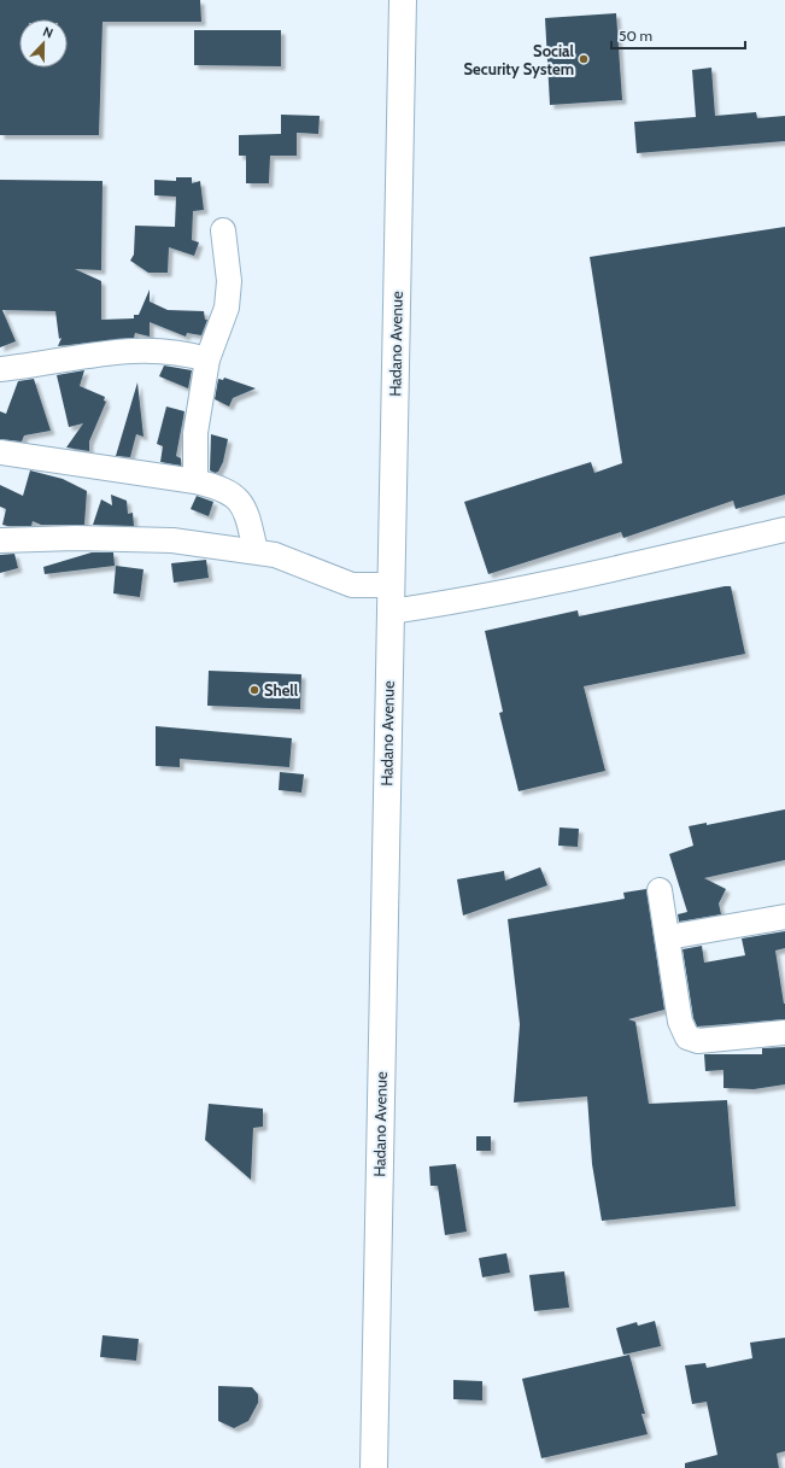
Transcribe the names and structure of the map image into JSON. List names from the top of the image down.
{
  "streets": {
    "main road": ["Hadano Avenue"]
  },
  "places": ["Social Security System", "Shell"],
  "scale_bar": "50 m",
  "north": "top"
}
